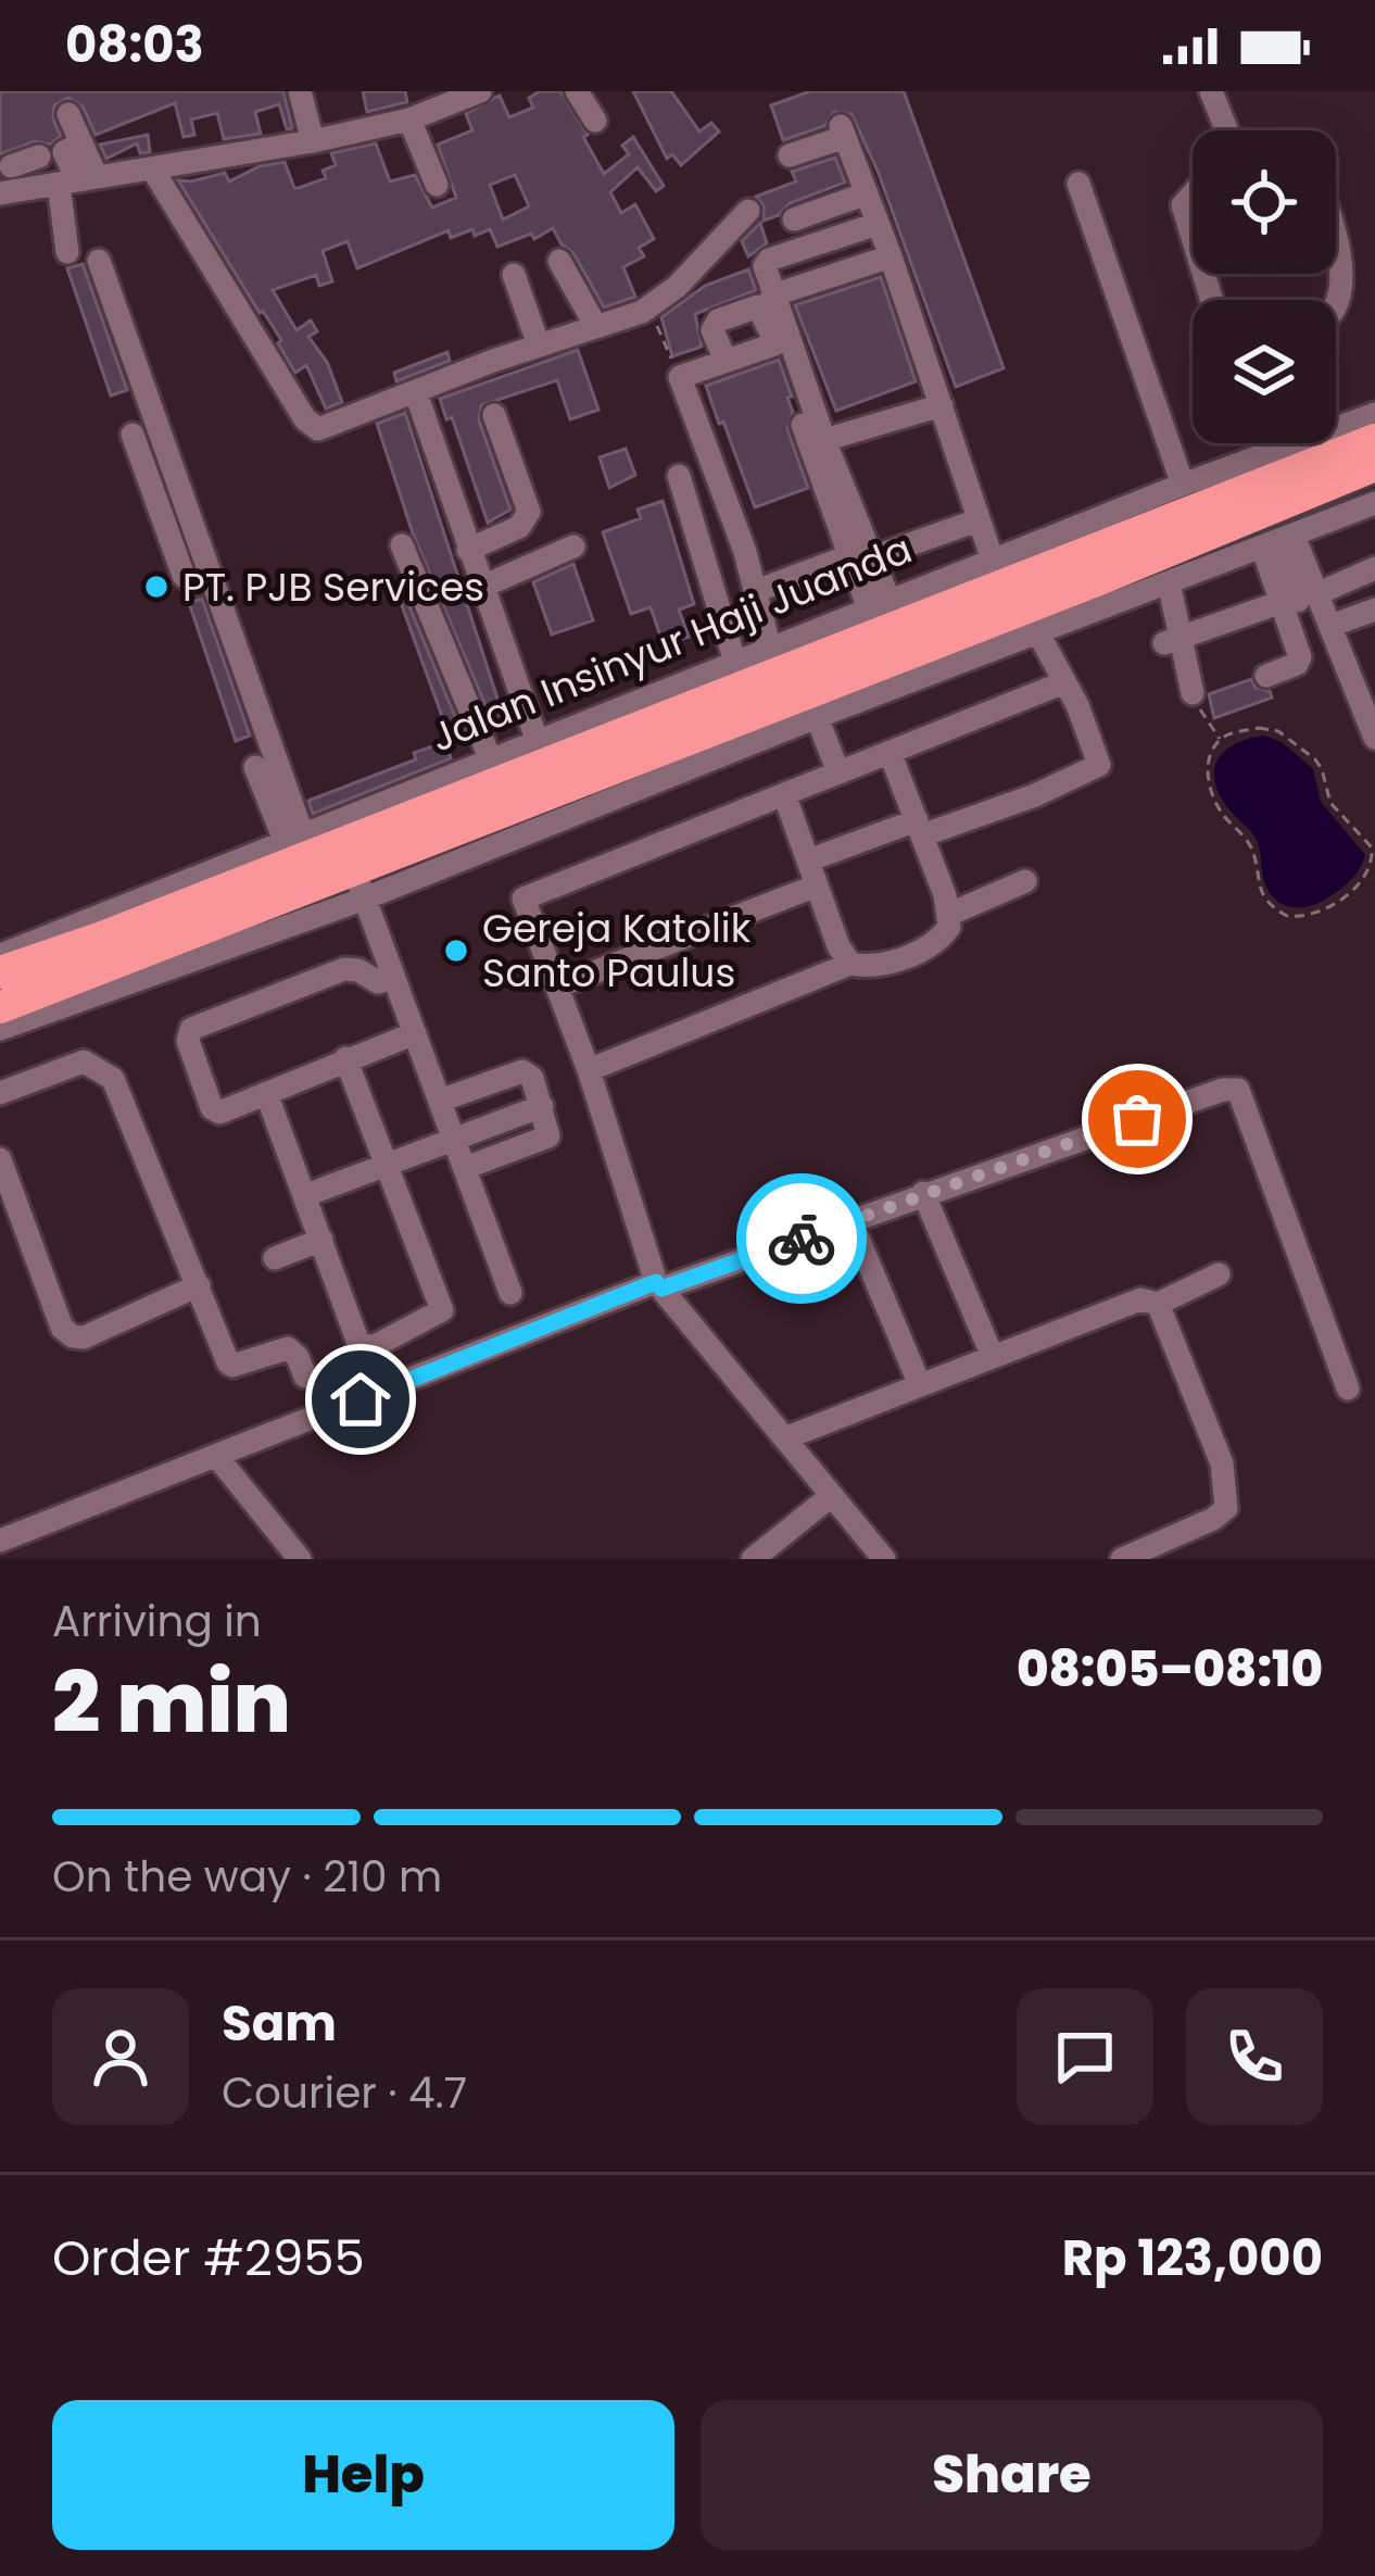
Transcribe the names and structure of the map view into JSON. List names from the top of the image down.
{
  "streets": {
    "highway": ["Jalan Insinyur Haji Juanda"]
  },
  "places": ["PT. PJB Services", "Gereja Katolik Santo Paulus"],
  "page": {
    "status": "08:03",
    "heading": ["2 min", "Arriving in", "08:05–08:10"],
    "panel": [
      "Sam",
      "Courier · 4.7",
      "Order #2955",
      "Rp 123,000"
    ],
    "bar": "On the way · 210 m",
    "buttons": ["Help", "Share"]
  }
}
